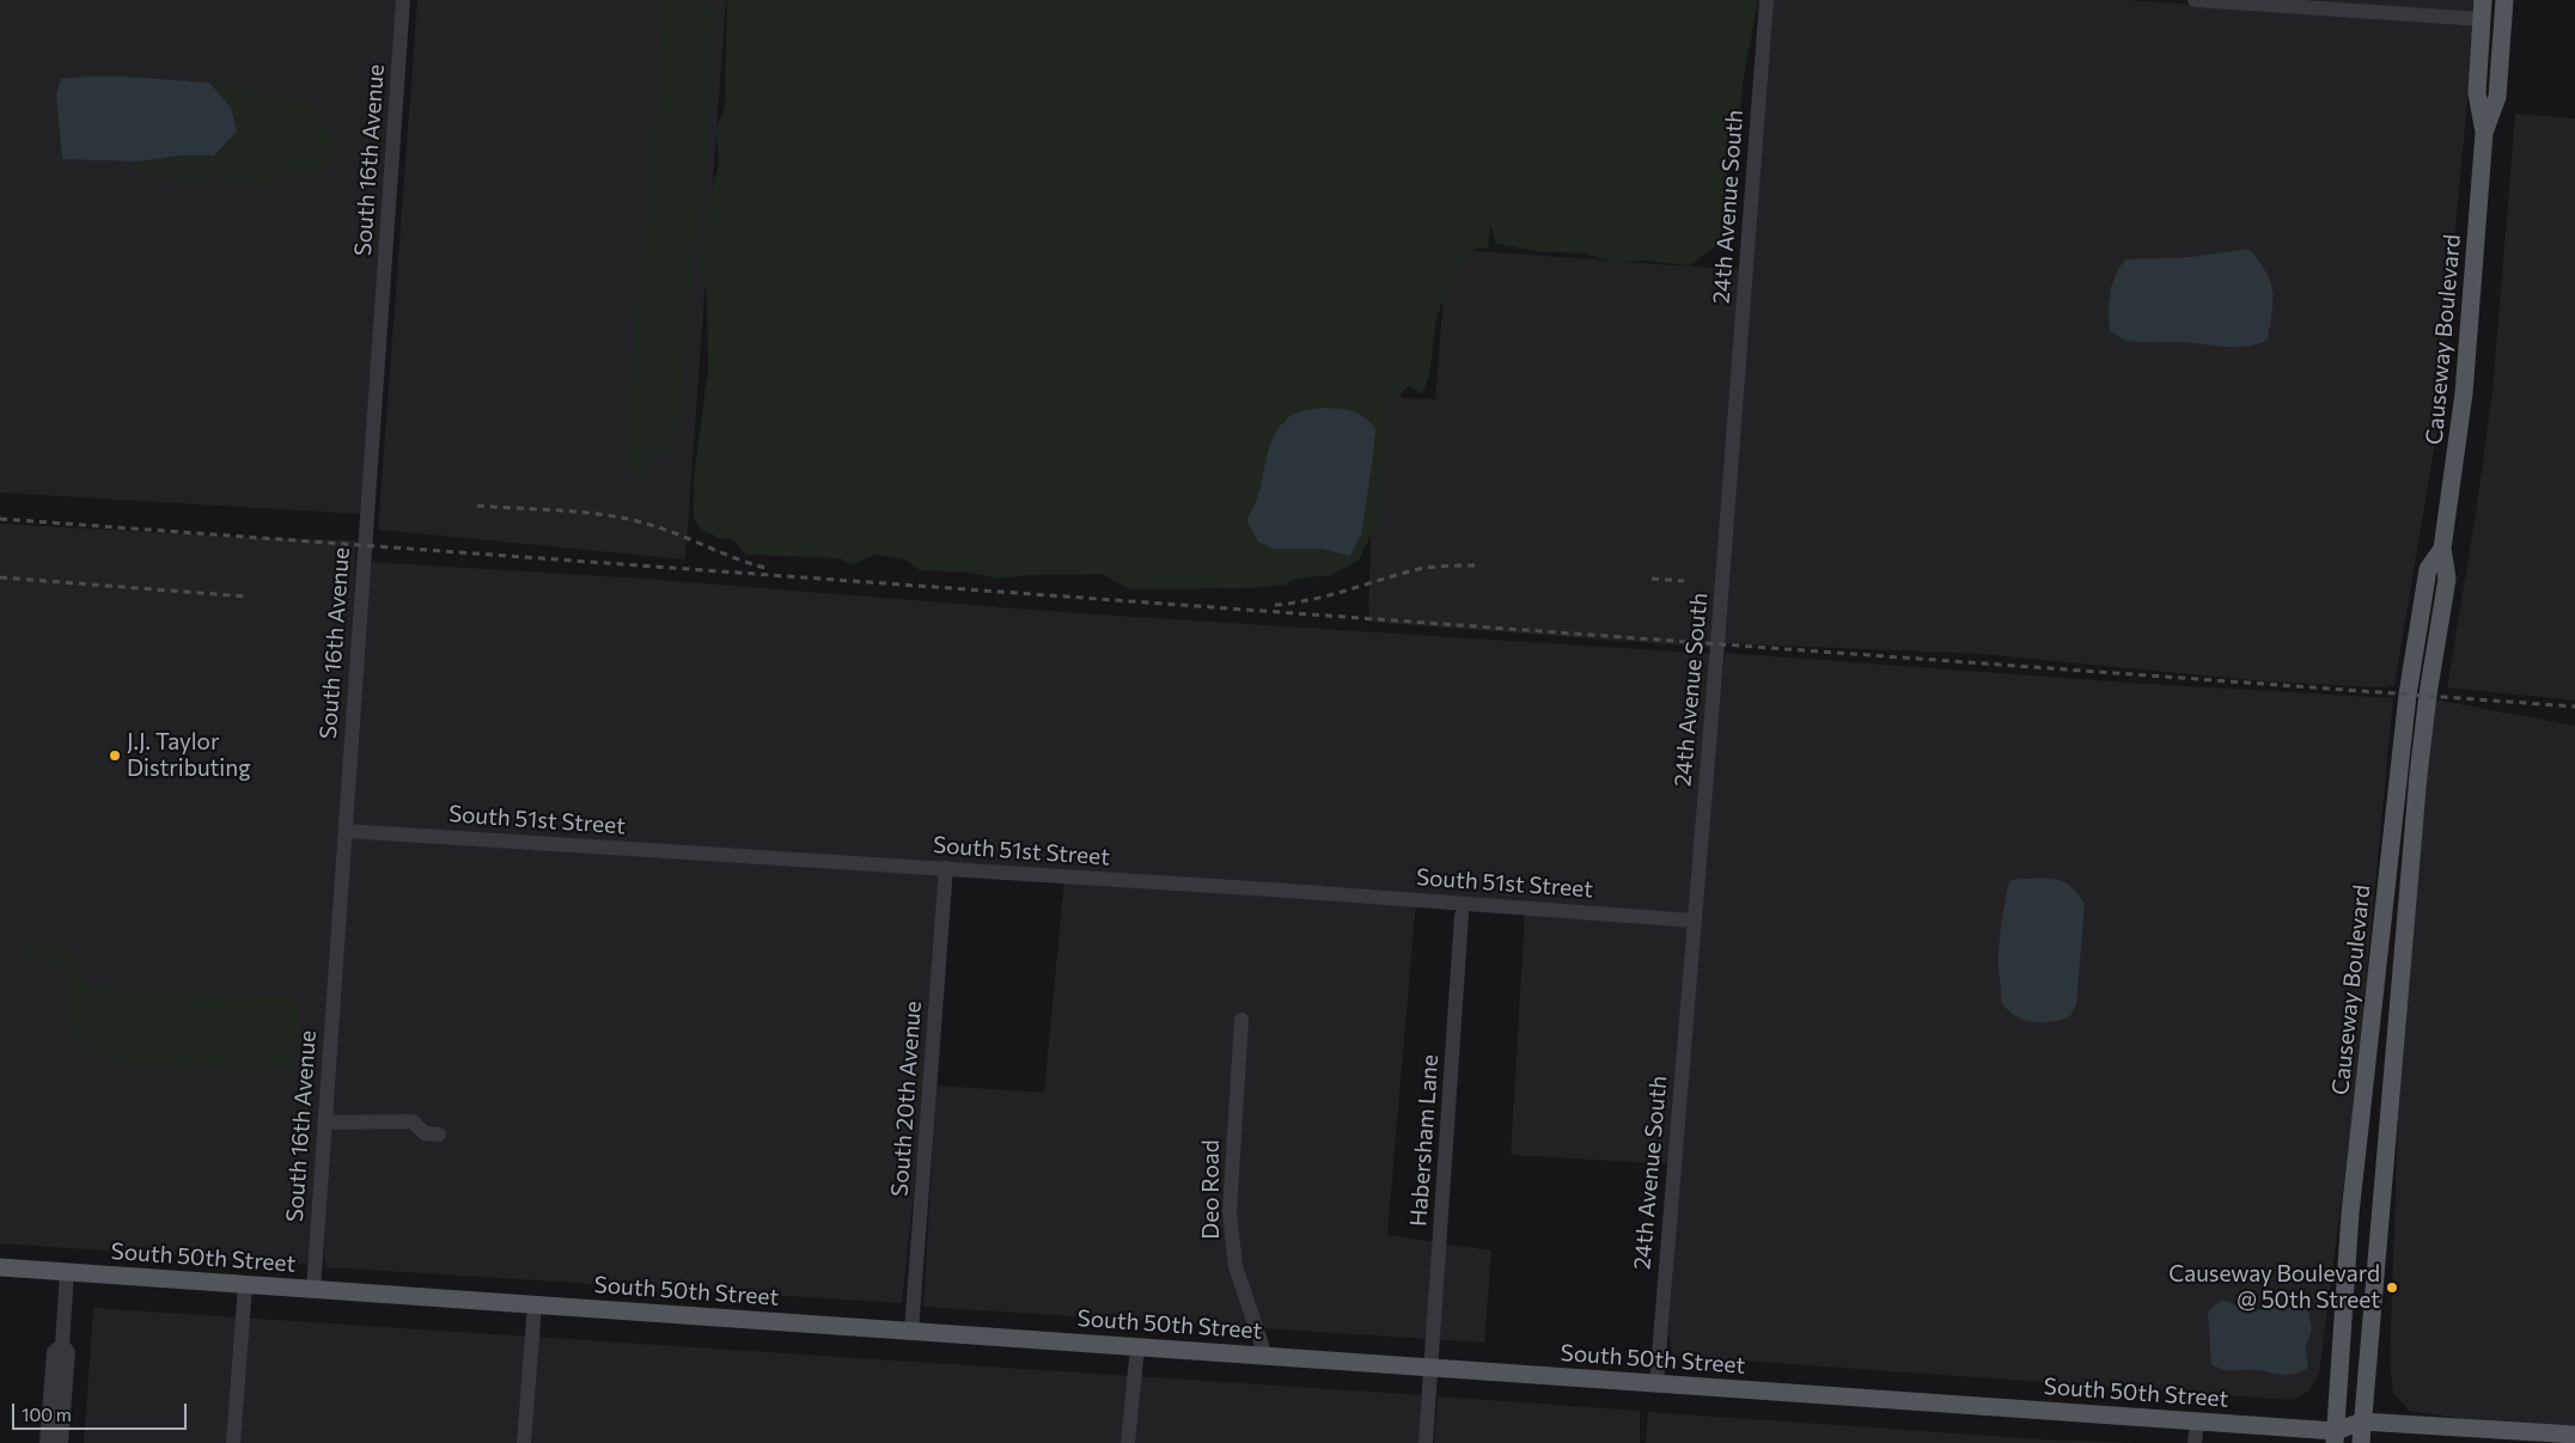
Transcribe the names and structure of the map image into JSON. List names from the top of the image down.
{
  "streets": {
    "main road": ["Causeway Boulevard", "South 50th Street"],
    "street": [
      "South 16th Avenue",
      "24th Avenue South",
      "South 51st Street",
      "South 20th Avenue",
      "Habersham Lane",
      "Deo Road"
    ]
  },
  "crossings": [
    ["South 16th Avenue", "South 51st Street"],
    ["South 16th Avenue", "South 50th Street"],
    ["24th Avenue South", "South 51st Street"],
    ["24th Avenue South", "South 50th Street"],
    ["Causeway Boulevard", "South 50th Street"],
    ["South 51st Street", "South 20th Avenue"],
    ["South 20th Avenue", "South 50th Street"],
    ["Habersham Lane", "South 50th Street"],
    ["Deo Road", "South 50th Street"]
  ],
  "places": ["J.J. Taylor Distributing", "Causeway Boulevard @ 50th Street"],
  "scale_bar": "100 m"
}
